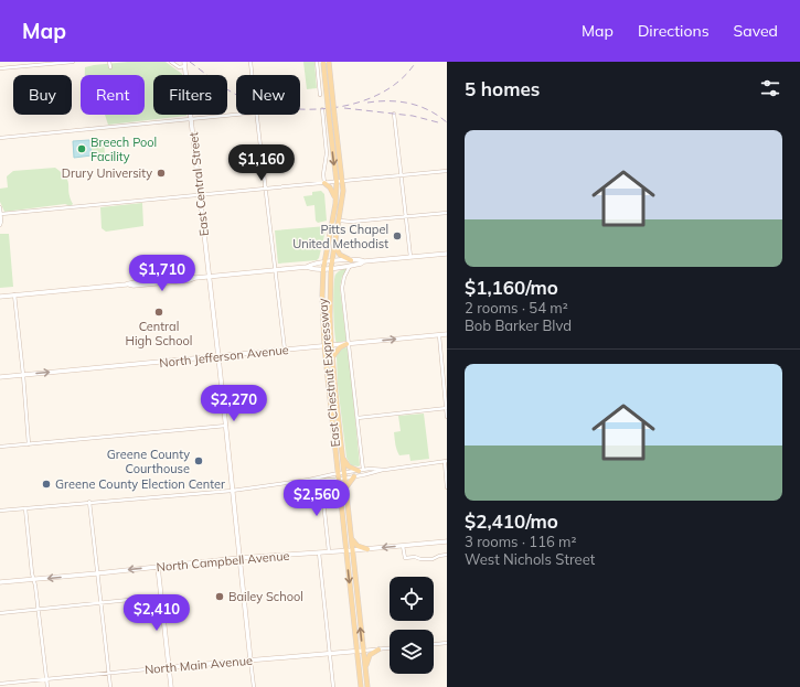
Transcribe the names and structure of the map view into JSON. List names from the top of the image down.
{
  "streets": {
    "main road": [
      "East Central Street",
      "North Jefferson Avenue",
      "East Chestnut Expressway",
      "North Campbell Avenue",
      "North Main Avenue"
    ]
  },
  "crossings": [
    ["East Central Street", "North Jefferson Avenue"],
    ["East Central Street", "North Campbell Avenue"],
    ["East Central Street", "North Main Avenue"],
    ["North Jefferson Avenue", "East Chestnut Expressway"],
    ["East Chestnut Expressway", "North Campbell Avenue"],
    ["East Chestnut Expressway", "North Main Avenue"]
  ],
  "one_way": ["North Jefferson Avenue", "North Campbell Avenue"],
  "places": [
    "Breech Pool Facility",
    "Drury University",
    "Pitts Chapel United Methodist",
    "Central High School",
    "Greene County Courthouse",
    "Greene County Election Center",
    "Bailey School"
  ],
  "page": {
    "header": "Map",
    "nav": ["Map", "Directions", "Saved"],
    "heading": "5 homes",
    "chip": [
      "Buy",
      "Rent",
      "Filters",
      "New"
    ],
    "list": [
      {
        "name": "$1,160/mo",
        "note": "2 rooms · 54 m² · Bob Barker Blvd"
      },
      {
        "name": "$2,410/mo",
        "note": "3 rooms · 116 m² · West Nichols Street"
      }
    ],
    "price": [
      "$1,160",
      "$1,710",
      "$2,270",
      "$2,560",
      "$2,410"
    ]
  }
}
